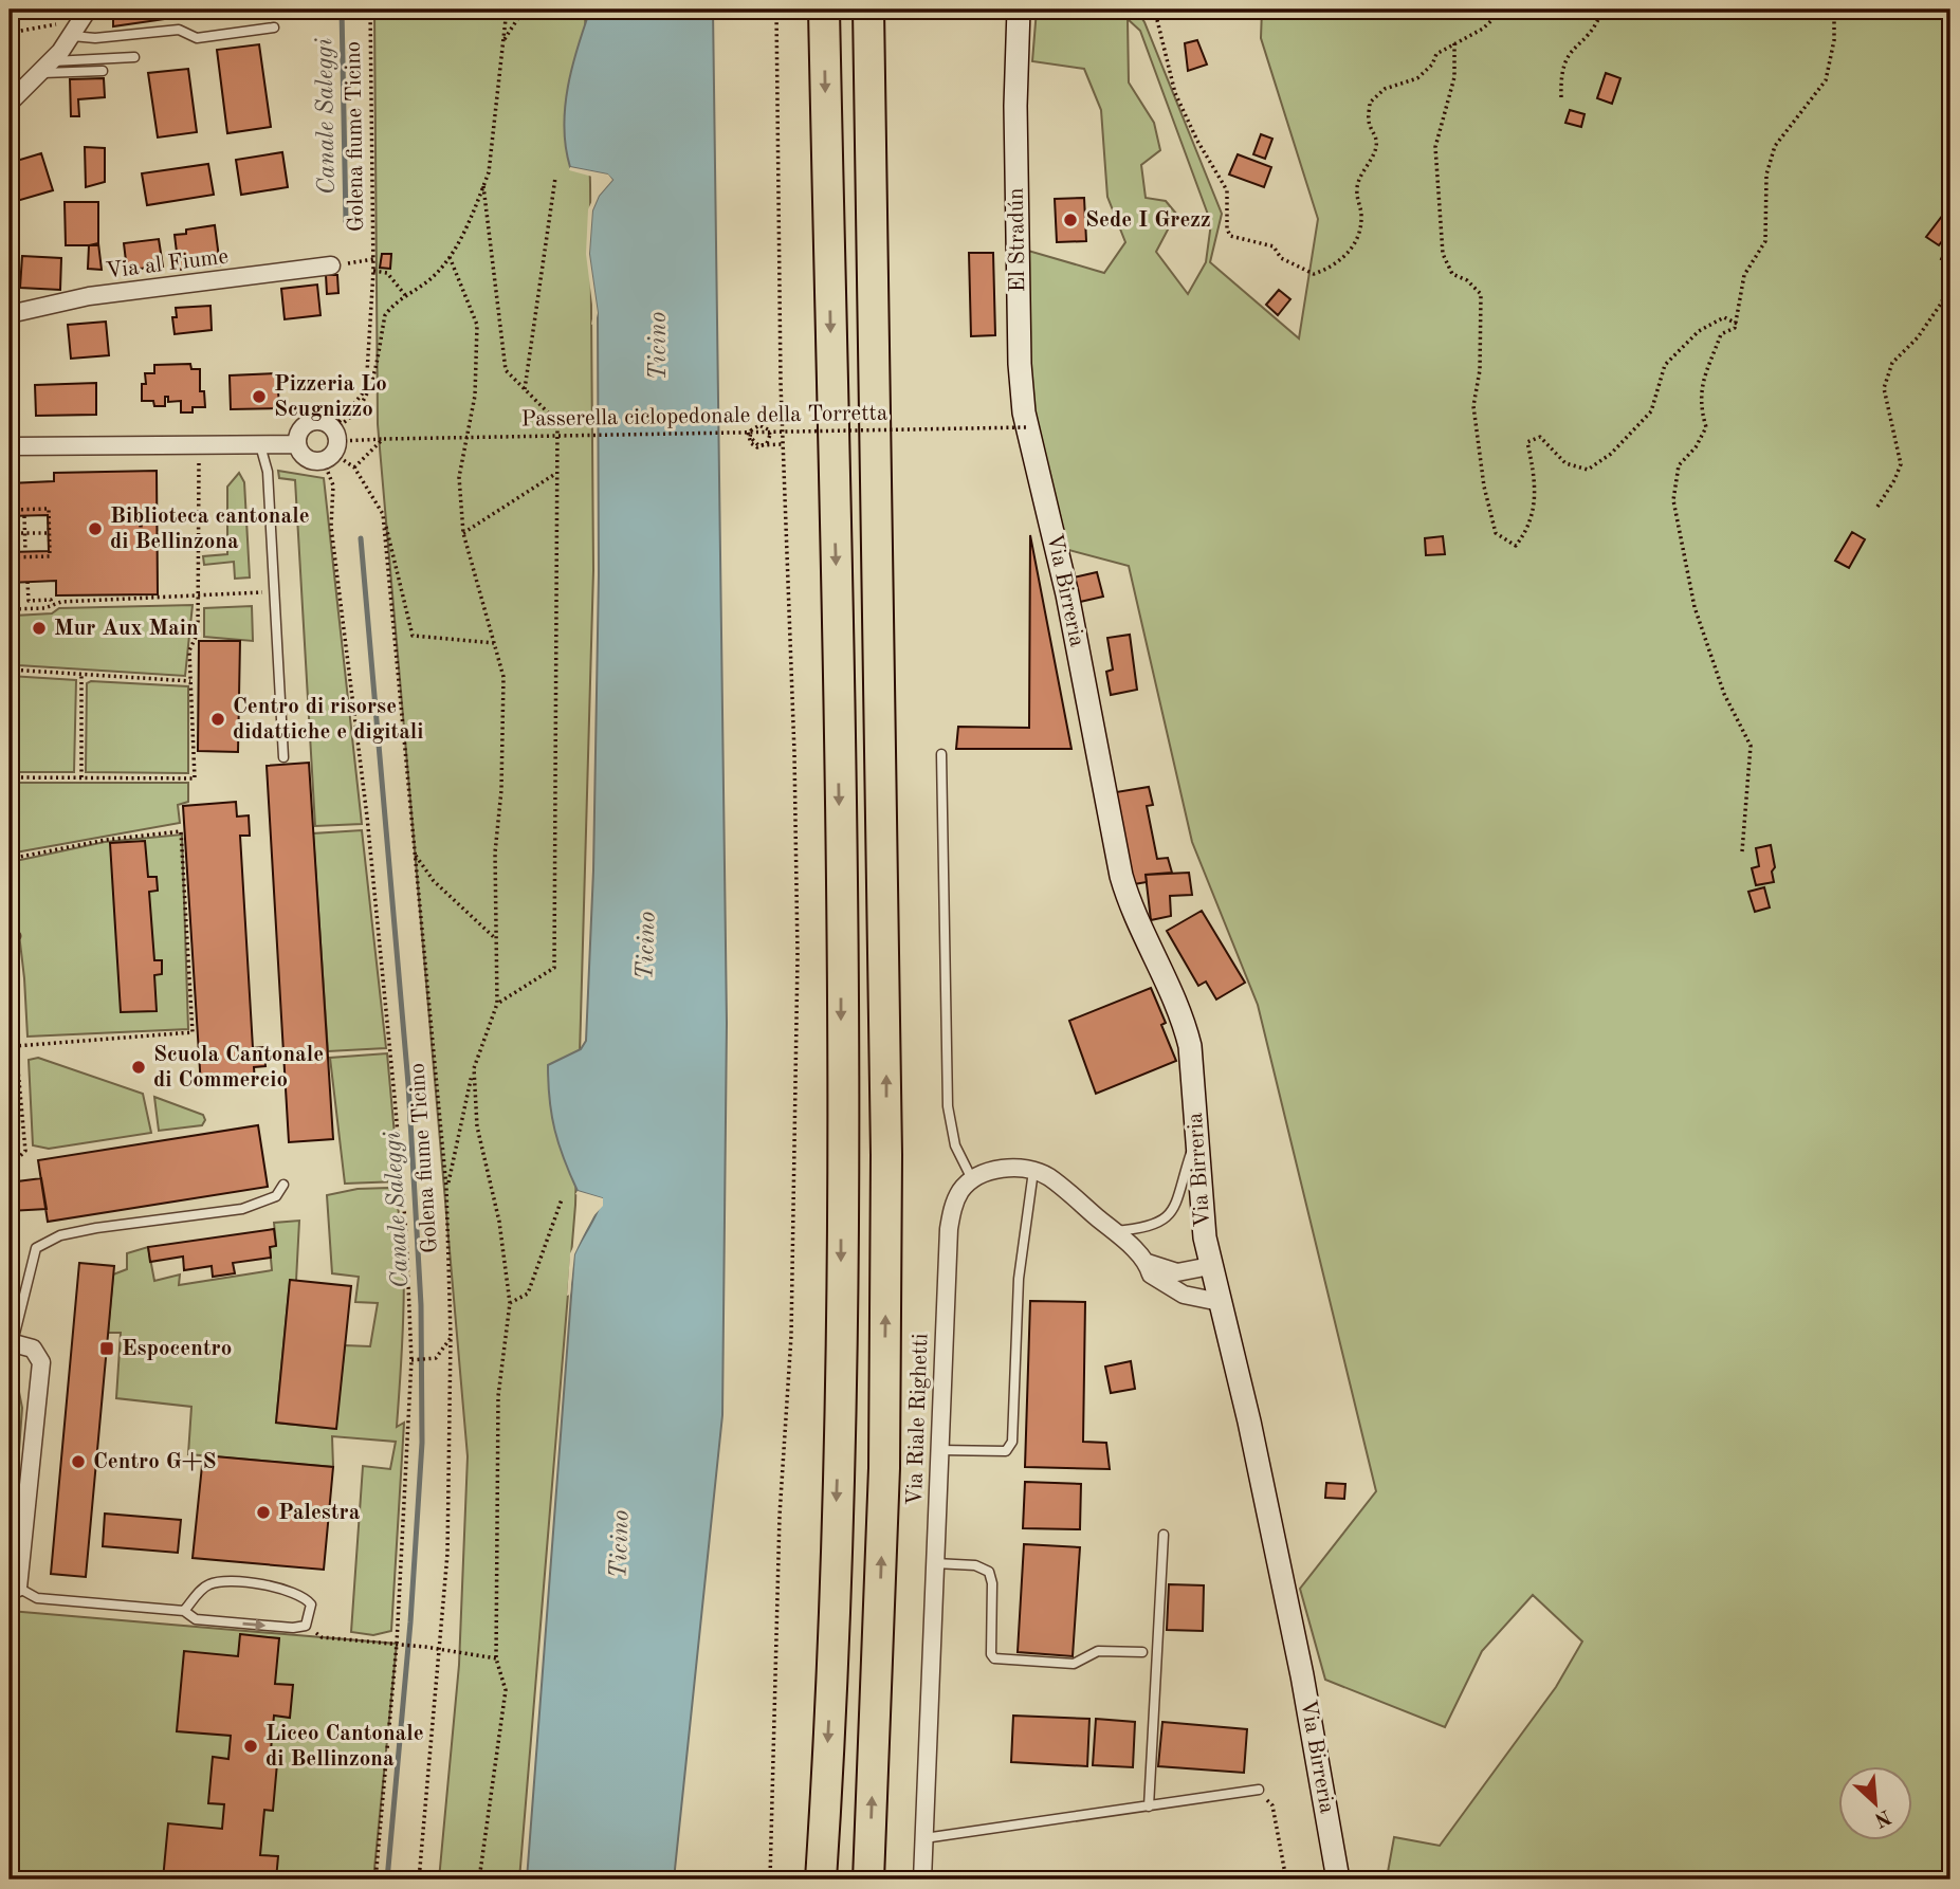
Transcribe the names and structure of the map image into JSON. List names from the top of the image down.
{
  "streets": {
    "street": [
      "El Stradún",
      "Via al Fiume",
      "Via Birreria",
      "Via Riale Righetti"
    ],
    "path": ["Golena fiume Ticino", "Passerella ciclopedonale della Torretta"]
  },
  "crossings": [
    ["Golena fiume Ticino", "Passerella ciclopedonale della Torretta"],
    ["El Stradún", "Passerella ciclopedonale della Torretta"],
    ["El Stradún", "Via Birreria"]
  ],
  "water": ["Canale Saleggi", "Ticino"],
  "places": {
    "other": [
      "Sede I Grezz",
      "Pizzeria Lo Scugnizzo",
      "Biblioteca cantonale di Bellinzona",
      "Mur Aux Main",
      "Centro di risorse didattiche e digitali",
      "Scuola Cantonale di Commercio",
      "Centro G+S",
      "Palestra",
      "Liceo Cantonale di Bellinzona"
    ],
    "transit": ["Espocentro"]
  },
  "north": "bottom right"
}
